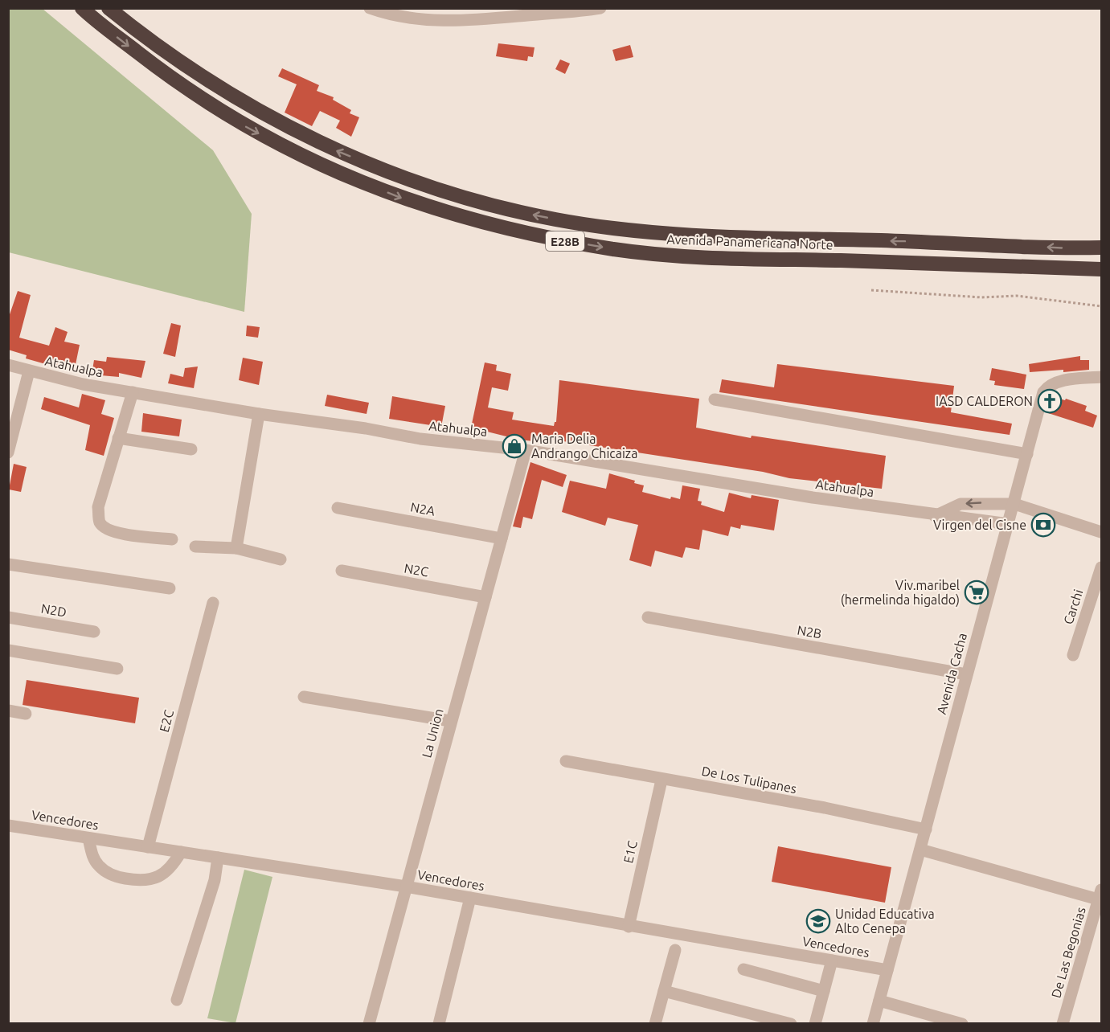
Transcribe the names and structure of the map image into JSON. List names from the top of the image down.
{
  "streets": {
    "highway": ["E28B", "Avenida Panamericana Norte"],
    "street": [
      "Atahualpa",
      "N2A",
      "N2C",
      "Carchi",
      "N2D",
      "N2B",
      "Avenida Cacha",
      "E2C",
      "La Union",
      "De Los Tulipanes",
      "Vencedores",
      "E1C",
      "De Las Begonias"
    ]
  },
  "crossings": [
    ["Atahualpa", "Avenida Cacha"],
    ["Atahualpa", "La Union"],
    ["N2A", "La Union"],
    ["N2C", "La Union"],
    ["N2B", "Avenida Cacha"],
    ["Avenida Cacha", "De Los Tulipanes"],
    ["Avenida Cacha", "Vencedores"],
    ["E2C", "Vencedores"],
    ["La Union", "Vencedores"],
    ["Vencedores", "E1C"]
  ],
  "places": {
    "church": ["IASD CALDERON"],
    "shop": ["Maria Delia Andrango Chicaiza"],
    "bank": ["Virgen del Cisne"],
    "supermarket": ["Viv.maribel (hermelinda higaldo)"],
    "school or university": ["Unidad Educativa Alto Cenepa"]
  }
}
